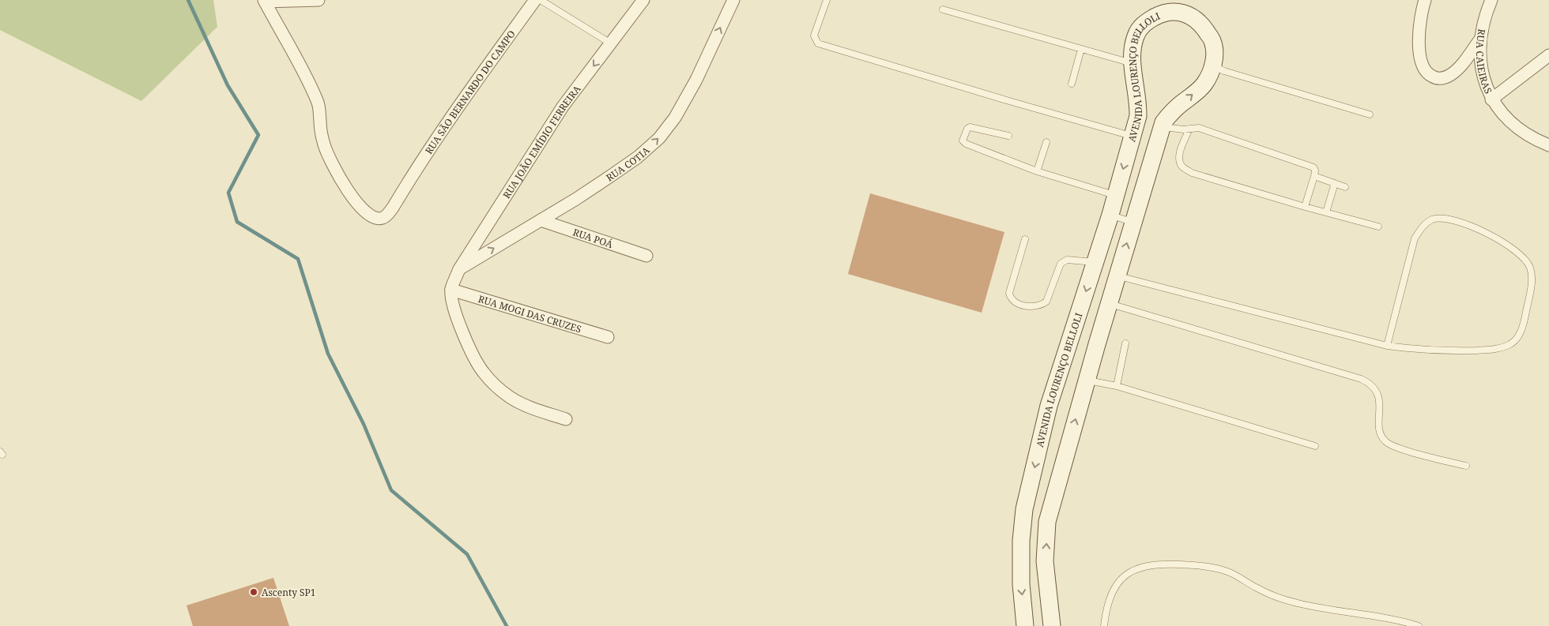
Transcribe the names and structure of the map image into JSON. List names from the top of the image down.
{
  "streets": {
    "street": [
      "RUA CAIEIRAS",
      "AVENIDA LOURENÇO BELLOLI",
      "RUA SÃO BERNARDO DO CAMPO",
      "RUA JOÃO EMÍDIO FERREIRA",
      "RUA COTIA",
      "RUA POÁ",
      "RUA MOGI DAS CRUZES"
    ]
  },
  "crossings": [
    ["RUA JOÃO EMÍDIO FERREIRA", "RUA COTIA"],
    ["RUA JOÃO EMÍDIO FERREIRA", "RUA MOGI DAS CRUZES"],
    ["RUA COTIA", "RUA POÁ"]
  ],
  "one_way": ["RUA JOÃO EMÍDIO FERREIRA", "RUA COTIA"],
  "places": ["Ascenty SP1"]
}
